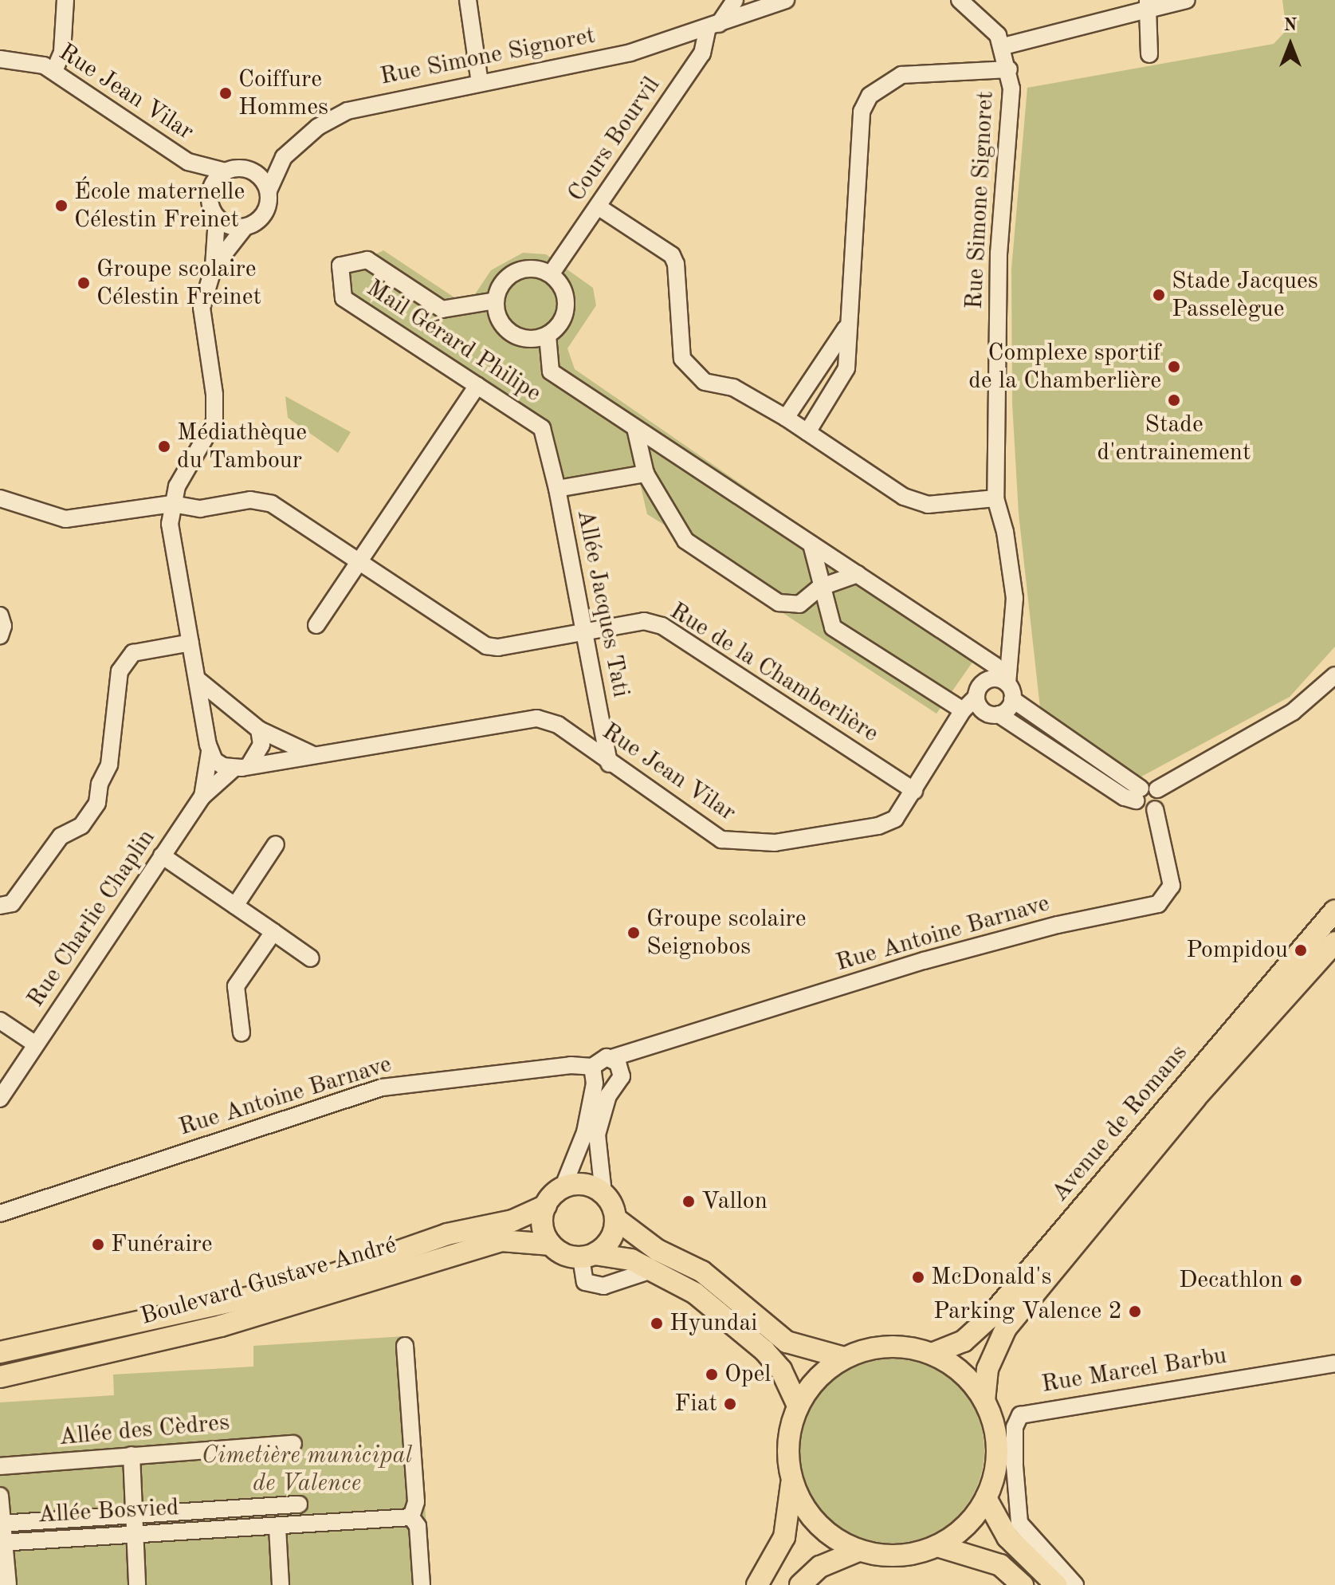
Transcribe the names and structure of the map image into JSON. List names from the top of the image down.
{
  "streets": {
    "main road": ["Avenue de Romans", "Boulevard Gustave André"],
    "street": [
      "Rue Simone Signoret",
      "Rue Jean Vilar",
      "Cours Bourvil",
      "Mail Gérard Philipe",
      "Allée Jacques Tati",
      "Rue de la Chamberlière",
      "Rue Charlie Chaplin",
      "Rue Antoine Barnave",
      "Rue Marcel Barbu",
      "Allée des Cèdres",
      "Allée Bosvied"
    ]
  },
  "crossings": [
    ["Rue Simone Signoret", "Rue Jean Vilar"],
    ["Rue Simone Signoret", "Cours Bourvil"],
    ["Rue Jean Vilar", "Allée Jacques Tati"],
    ["Rue Jean Vilar", "Rue de la Chamberlière"],
    ["Rue Jean Vilar", "Rue Charlie Chaplin"],
    ["Cours Bourvil", "Mail Gérard Philipe"],
    ["Mail Gérard Philipe", "Allée Jacques Tati"],
    ["Allée Jacques Tati", "Rue de la Chamberlière"],
    ["Avenue de Romans", "Boulevard Gustave André"]
  ],
  "parks": ["Cimetière municipal de Valence"],
  "places": [
    "Coiffure Hommes",
    "École maternelle Célestin Freinet",
    "Groupe scolaire Célestin Freinet",
    "Stade Jacques Passelègue",
    "Complexe sportif de la Chamberlière",
    "Stade d'entrainement",
    "Médiathèque du Tambour",
    "Groupe scolaire Seignobos",
    "Pompidou",
    "Vallon",
    "Funéraire",
    "McDonald's",
    "Decathlon",
    "Parking Valence 2",
    "Hyundai",
    "Opel",
    "Fiat"
  ],
  "north": "top"
}
